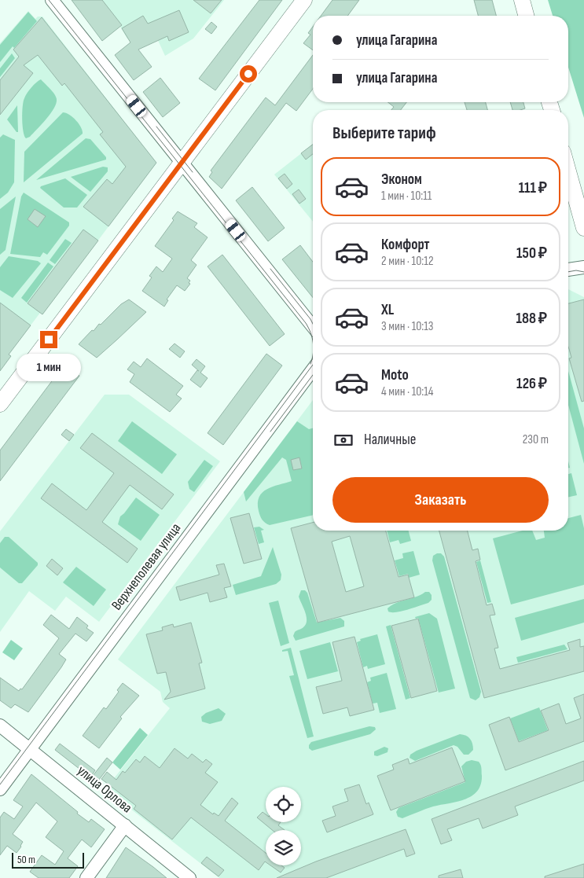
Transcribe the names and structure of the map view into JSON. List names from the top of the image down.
{
  "streets": {
    "street": ["Верхнеполевая улица", "улица Орлова"]
  },
  "crossings": [
    ["Верхнеполевая улица", "улица Орлова"]
  ],
  "scale_bar": "50 m",
  "page": {
    "banner": ["улица Гагарина", "улица Гагарина"],
    "heading": "Выберите тариф",
    "list": [
      {
        "name": "Эконом",
        "note": "1 мин · 10:11",
        "value": "111 ₽"
      },
      {
        "name": "Комфорт",
        "note": "2 мин · 10:12",
        "value": "150 ₽"
      },
      {
        "name": "XL",
        "note": "3 мин · 10:13",
        "value": "188 ₽"
      },
      {
        "name": "Moto",
        "note": "4 мин · 10:14",
        "value": "126 ₽"
      }
    ],
    "bubble": "1 мин",
    "pay": ["Наличные", "230 m"],
    "buttons": "Заказать",
    "scale": "50 m"
  }
}
